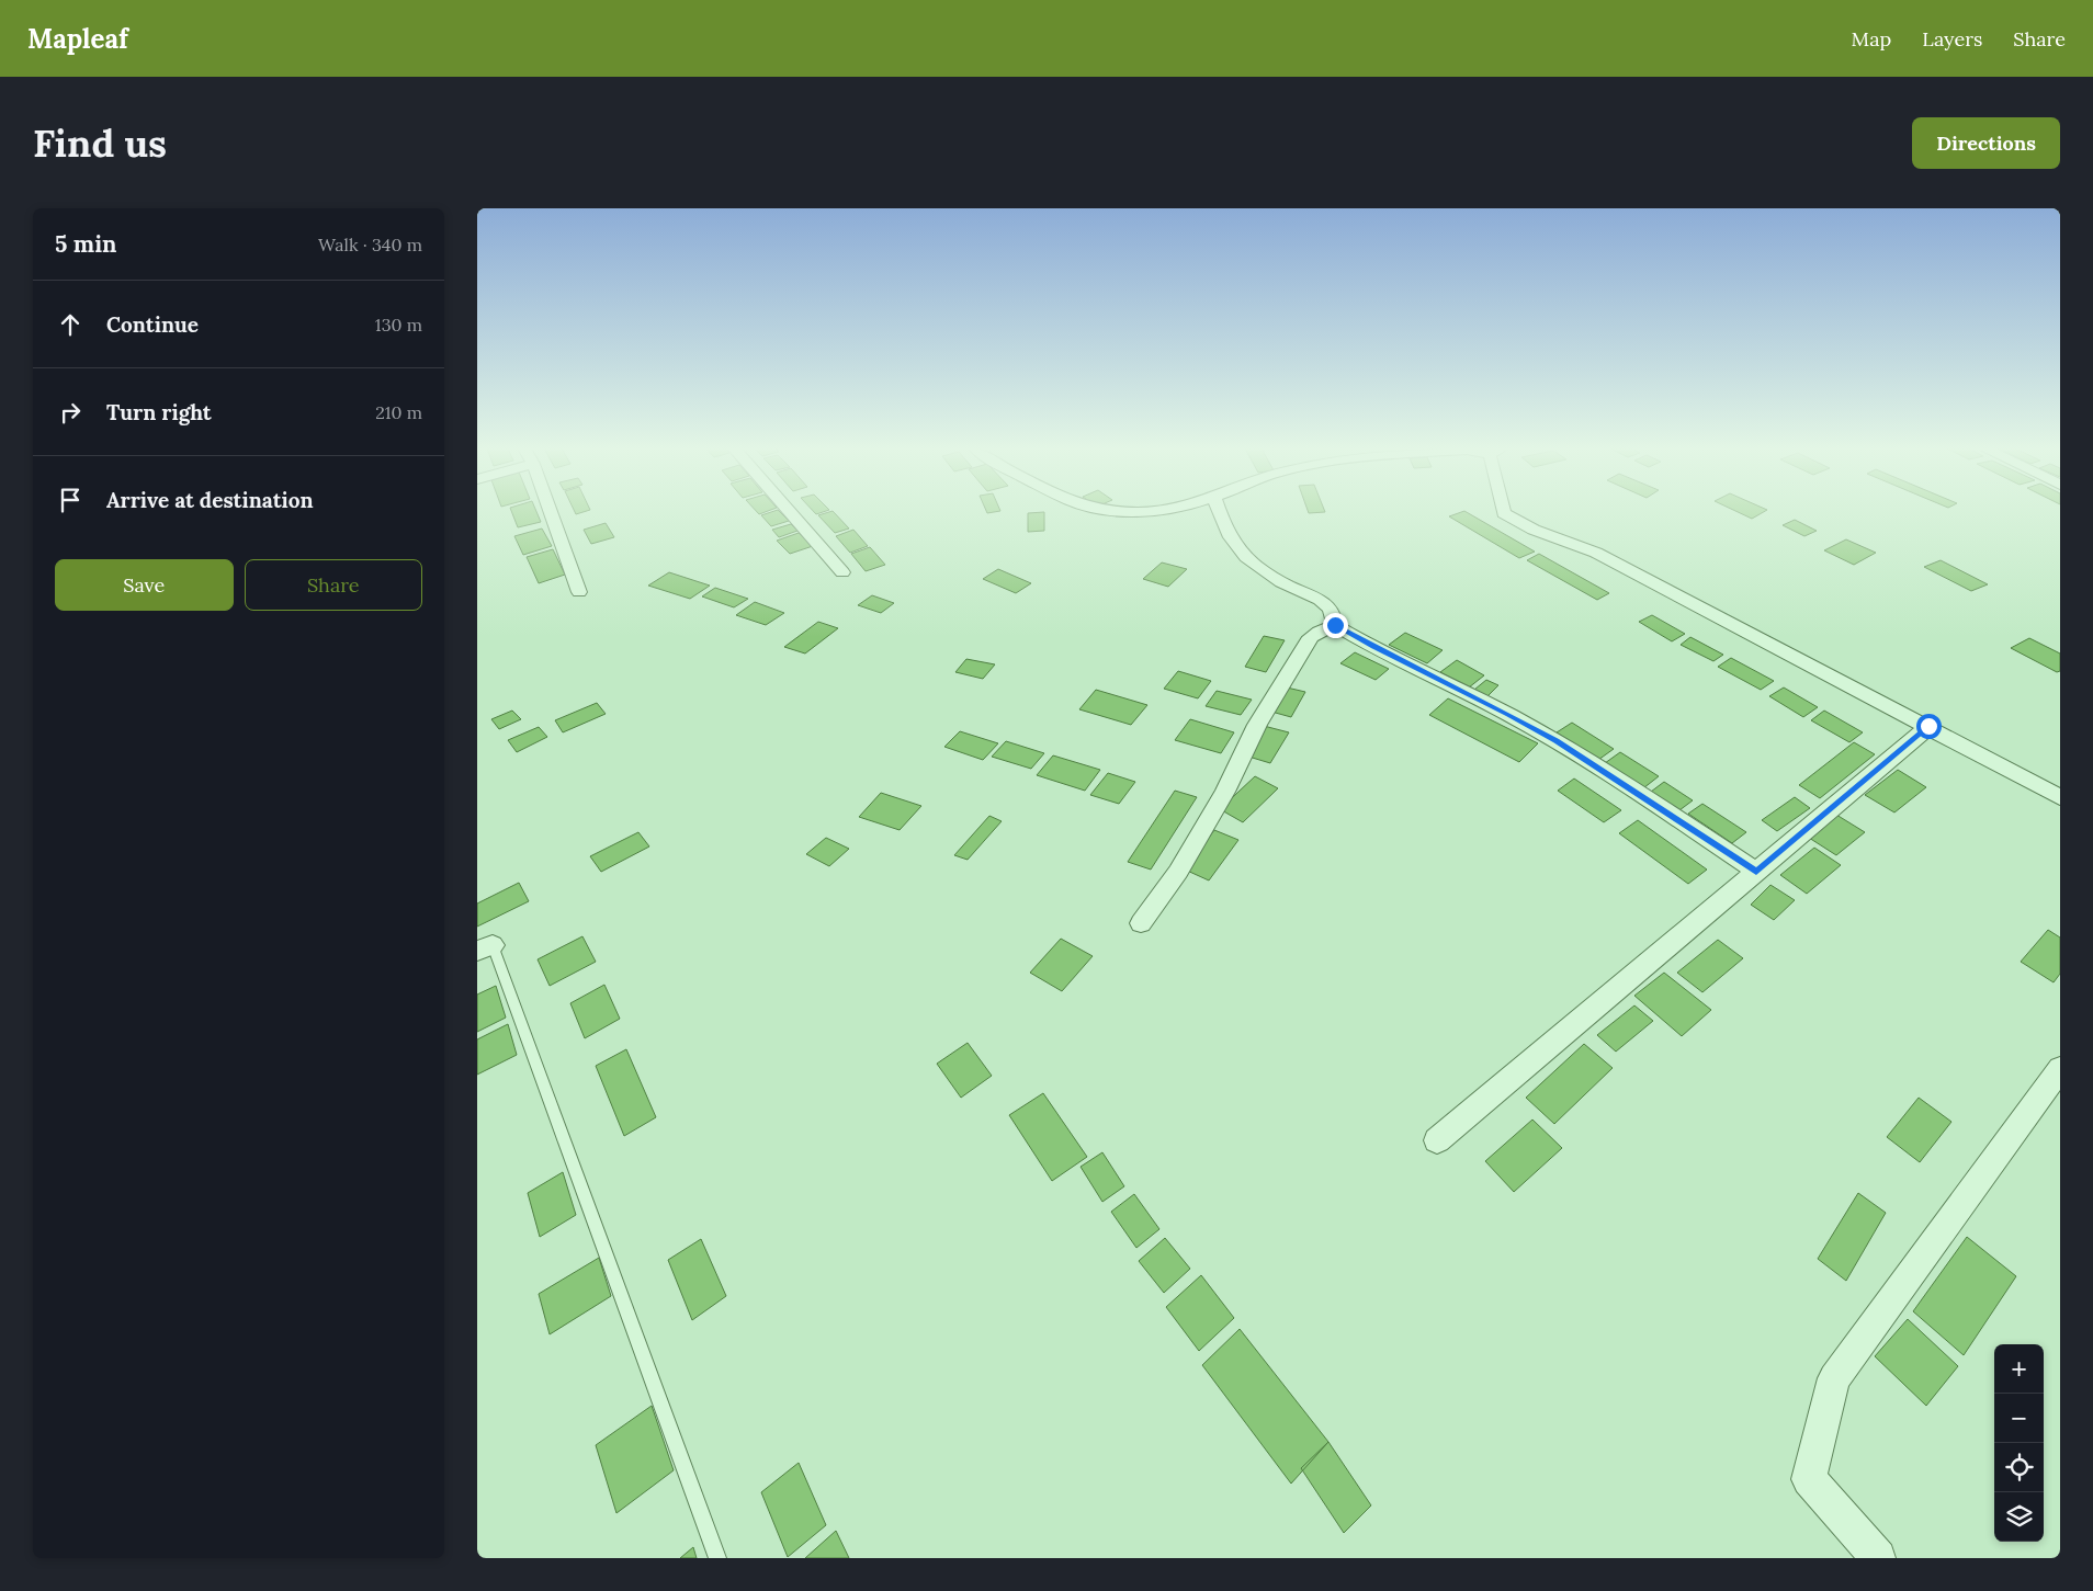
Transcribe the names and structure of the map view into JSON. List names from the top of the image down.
{
  "page": {
    "header": "Mapleaf",
    "nav": ["Map", "Layers", "Share"],
    "buttons": [
      "Directions",
      ["Save", "Share"]
    ],
    "title": "Find us",
    "heading": ["5 min", "Walk · 340 m"],
    "list": [
      ["Continue", "130 m"],
      ["Turn right", "210 m"],
      "Arrive at destination"
    ],
    "map_buttons": ["+", "−"]
  }
}
